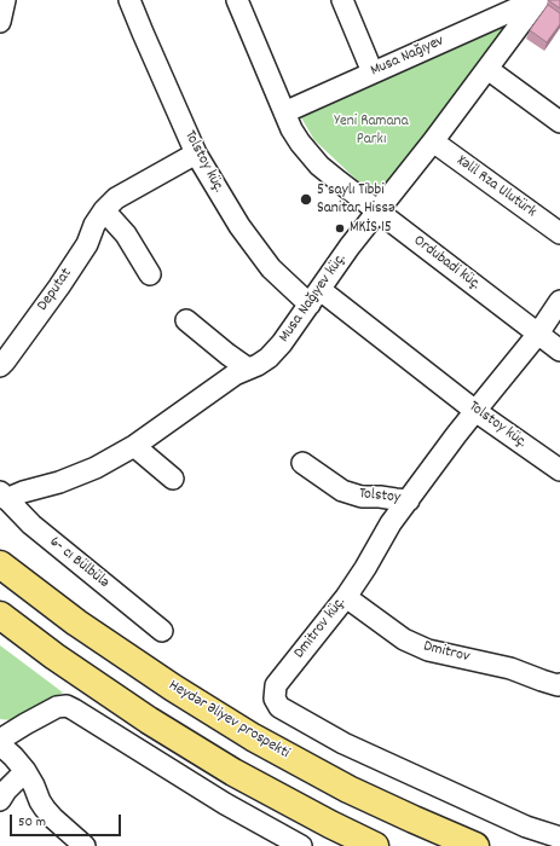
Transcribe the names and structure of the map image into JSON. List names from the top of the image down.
{
  "streets": {
    "highway": ["Heydər Əliyev prospekti"],
    "street": [
      "Musa Nağıyev",
      "Tolstoy küç.",
      "Xəlil Rza Ulutürk",
      "Ordubadi küç.",
      "Deputat",
      "Musa Nağıyev küç.",
      "Tolstoy",
      "6- cı Bülbülə",
      "Dmitrov küç.",
      "Dmitrov"
    ]
  },
  "crossings": [
    ["Musa Nağıyev", "Ordubadi küç."],
    ["Musa Nağıyev", "Musa Nağıyev küç."],
    ["Tolstoy küç.", "Deputat"],
    ["Tolstoy küç.", "Musa Nağıyev küç."],
    ["Tolstoy küç.", "Dmitrov küç."],
    ["Xəlil Rza Ulutürk", "Musa Nağıyev küç."],
    ["Ordubadi küç.", "Musa Nağıyev küç."],
    ["Ordubadi küç.", "Dmitrov küç."],
    ["Musa Nağıyev küç.", "6- cı Bülbülə"],
    ["Tolstoy", "Dmitrov küç."],
    ["Dmitrov küç.", "Dmitrov"]
  ],
  "parks": ["Yeni Ramana Parkı"],
  "places": ["5 saylı Tibbi Sanitar Hissə", "MKİS 15"],
  "scale_bar": "50 m"
}
